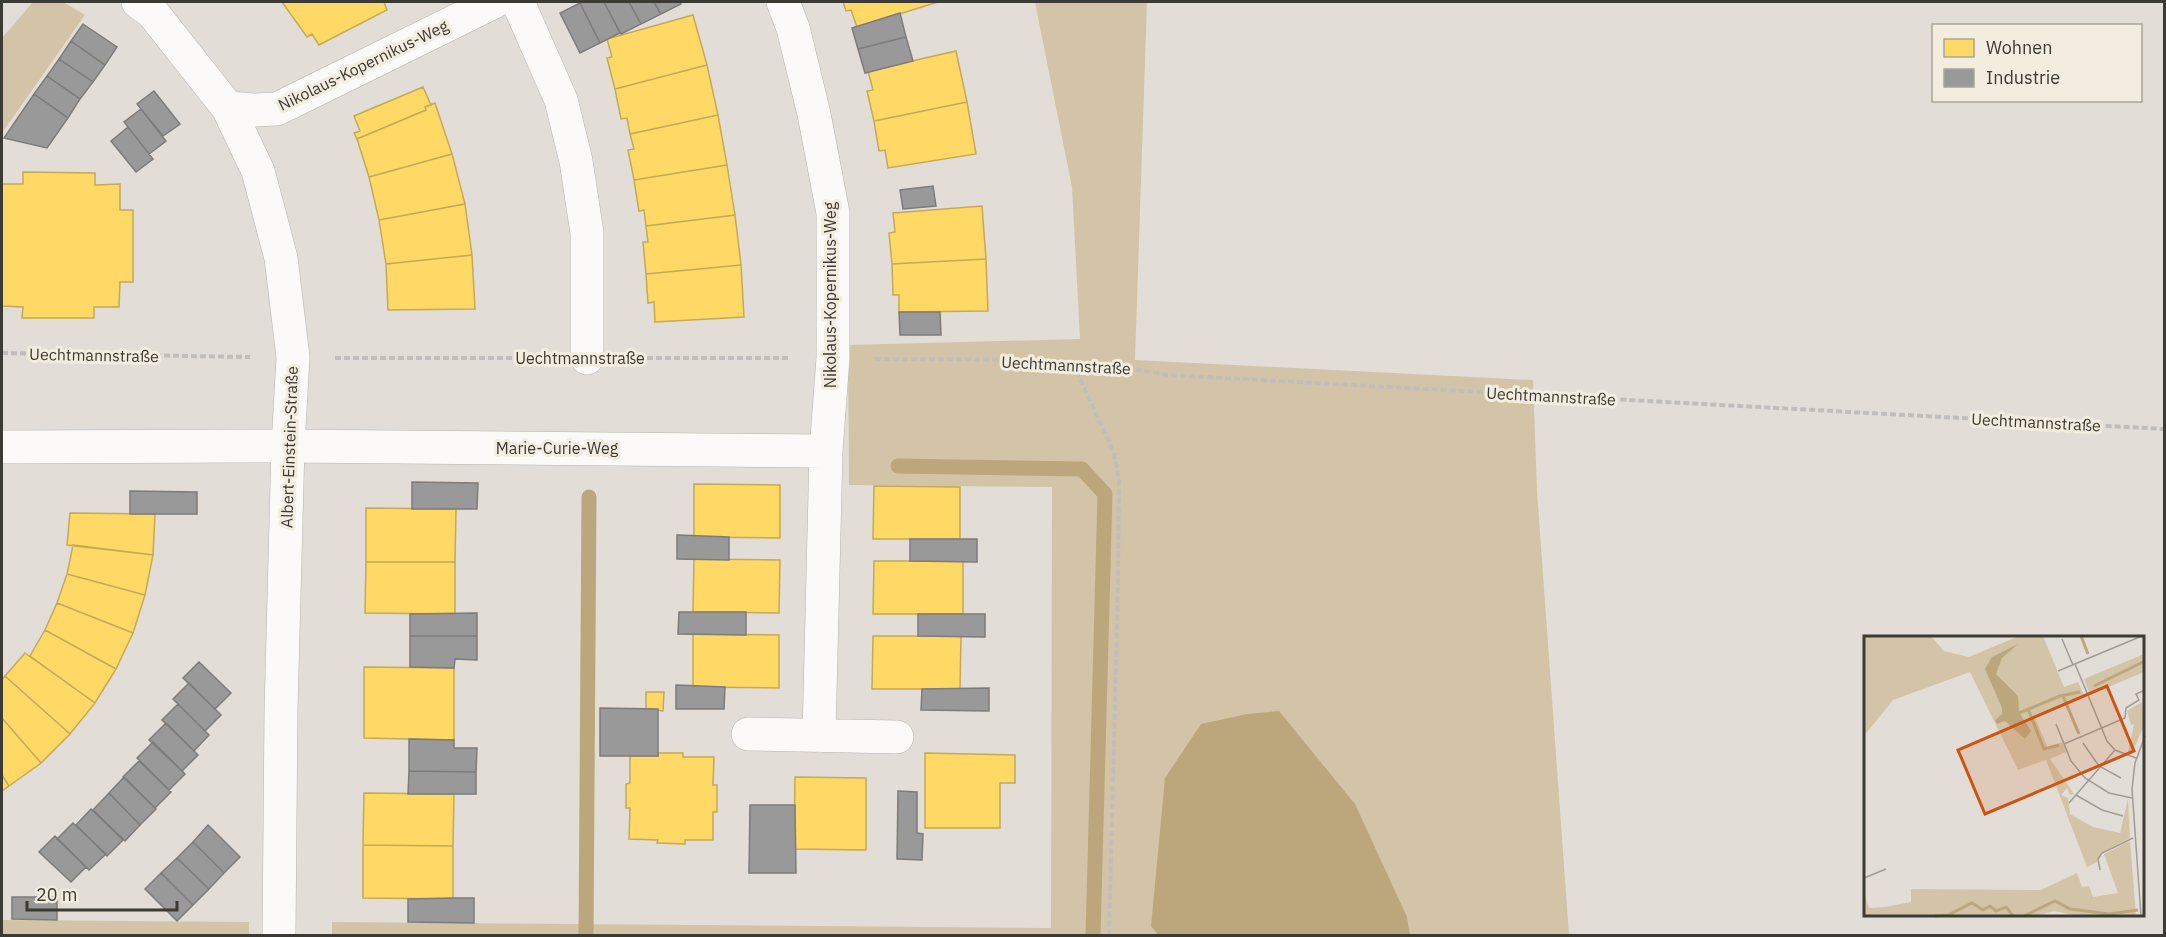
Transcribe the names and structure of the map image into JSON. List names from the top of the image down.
{
  "streets": {
    "street": ["Nikolaus-Kopernikus-Weg", "Albert-Einstein-Straße", "Marie-Curie-Weg"],
    "path": ["Uechtmannstraße"]
  },
  "crossings": [
    ["Nikolaus-Kopernikus-Weg", "Uechtmannstraße"],
    ["Nikolaus-Kopernikus-Weg", "Albert-Einstein-Straße"],
    ["Nikolaus-Kopernikus-Weg", "Marie-Curie-Weg"],
    ["Uechtmannstraße", "Albert-Einstein-Straße"],
    ["Albert-Einstein-Straße", "Marie-Curie-Weg"]
  ],
  "legend": ["Wohnen", "Industrie"],
  "scale_bar": "20 m"
}
